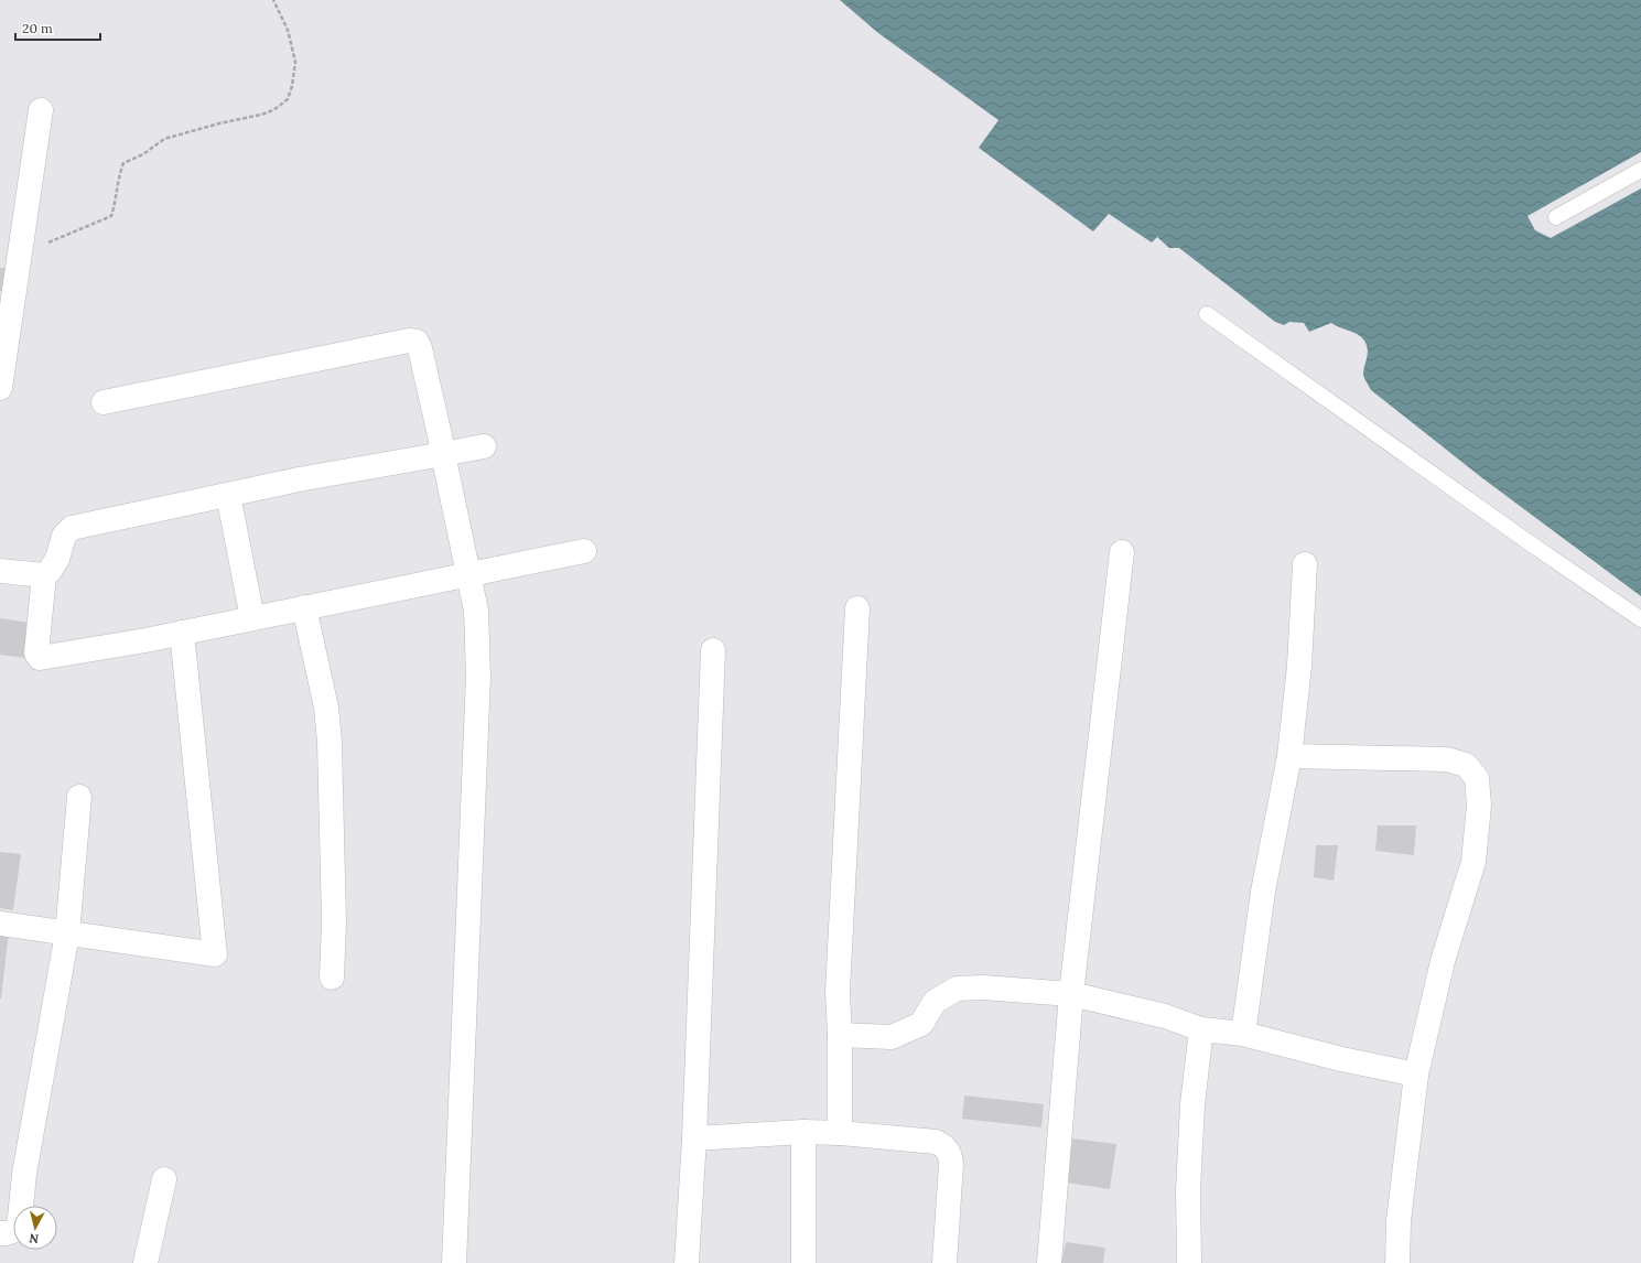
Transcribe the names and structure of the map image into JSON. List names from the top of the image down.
{
  "scale_bar": "20 m",
  "north": "bottom"
}
